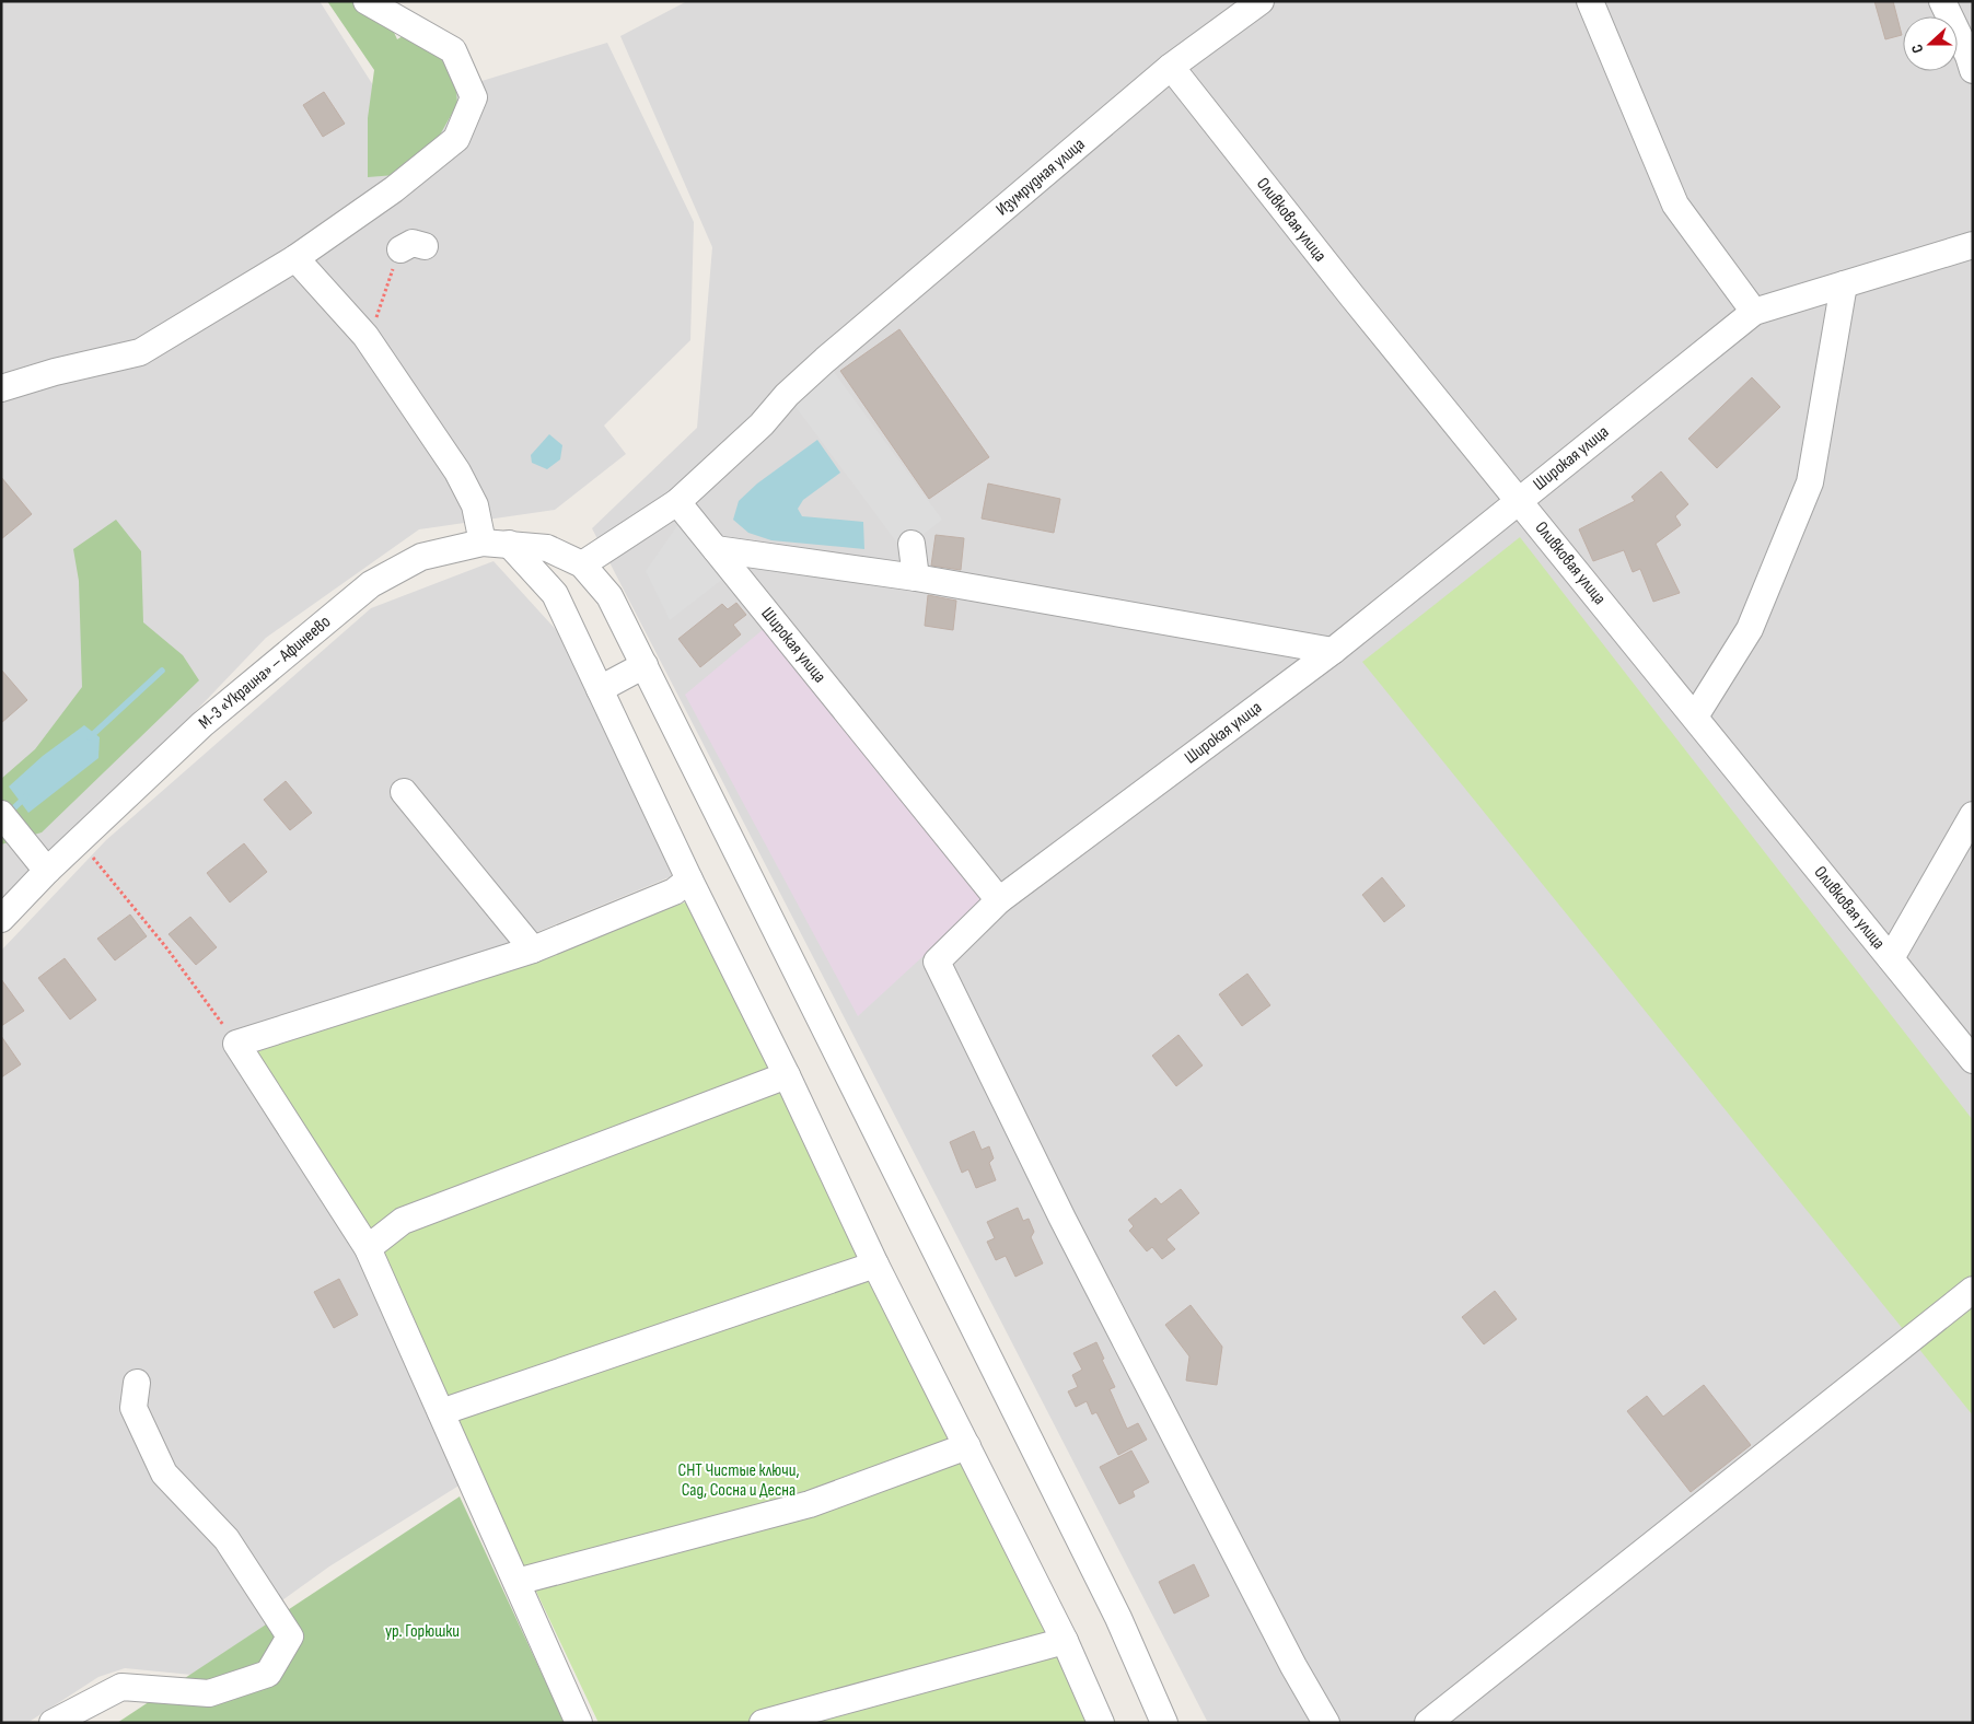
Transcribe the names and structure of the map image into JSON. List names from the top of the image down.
{
  "streets": {
    "street": [
      "Изумрудная улица",
      "Оливковая улица",
      "Широкая улица",
      "М-3 «Украина» – Афинеево"
    ]
  },
  "crossings": [
    ["Изумрудная улица", "Оливковая улица"],
    ["Изумрудная улица", "Широкая улица"],
    ["Оливковая улица", "Широкая улица"]
  ],
  "parks": ["СНТ Чистые ключи, Сад, Сосна и Десна", "ур. Горюшки"],
  "north": "left"
}
